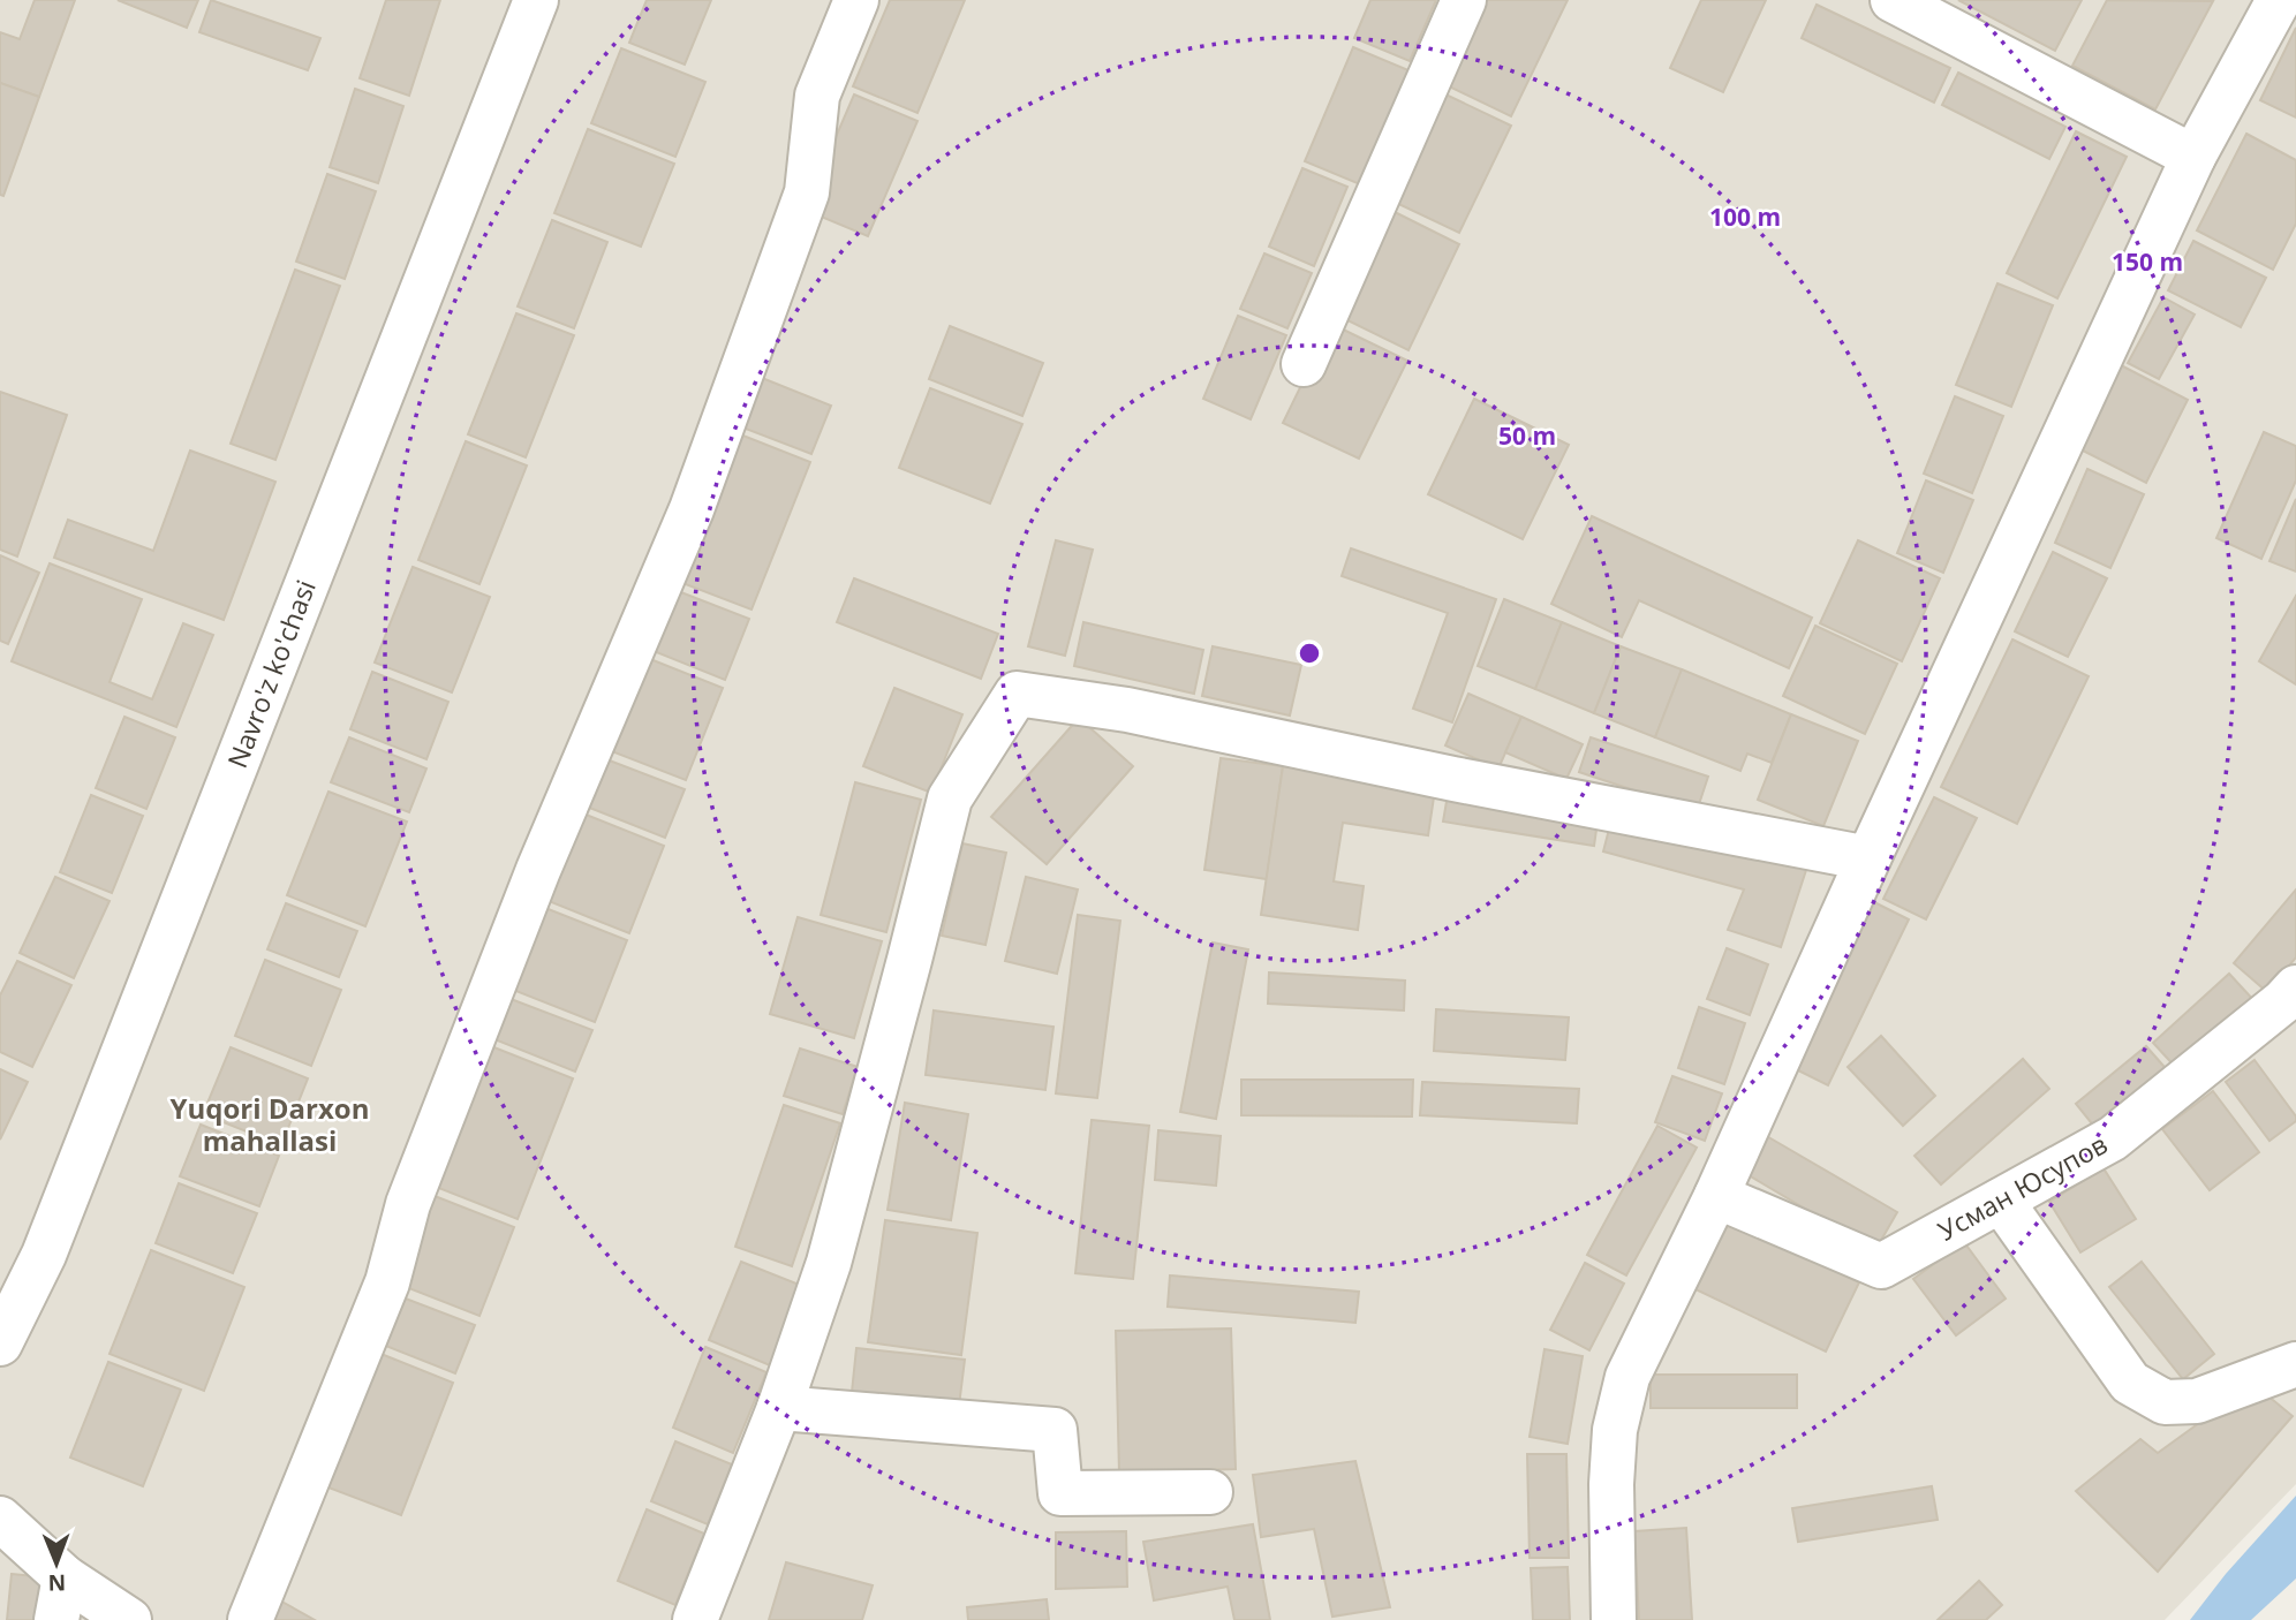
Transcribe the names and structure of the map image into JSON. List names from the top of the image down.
{
  "streets": {
    "street": ["Navro'z ko'chasi", "Усман Юсупов"]
  },
  "districts": ["Yuqori Darxon mahallasi"],
  "north": "bottom",
  "rings": ["100 m", "150 m", "50 m"]
}
